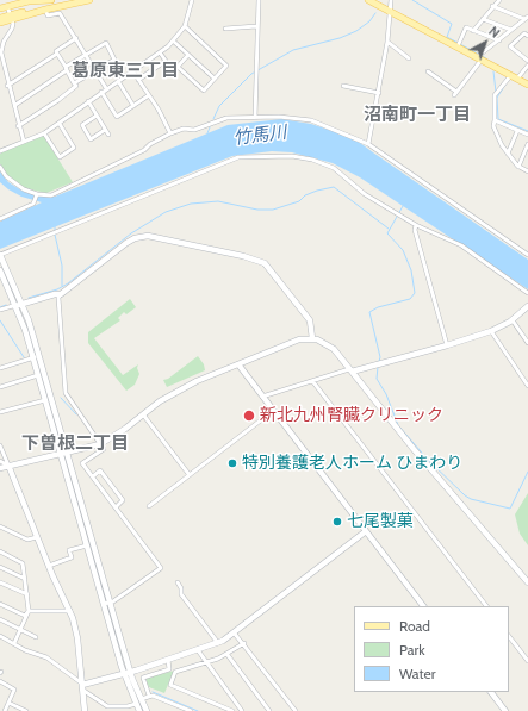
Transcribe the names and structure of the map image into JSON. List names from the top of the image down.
{
  "districts": ["葛原東三丁目", "沼南町一丁目", "下曽根二丁目"],
  "water": ["竹馬川"],
  "places": ["新北九州腎臓クリニック", "特別養護老人ホーム ひまわり", "七尾製菓"],
  "legend": ["Road", "Park", "Water"],
  "north": "top right"
}
